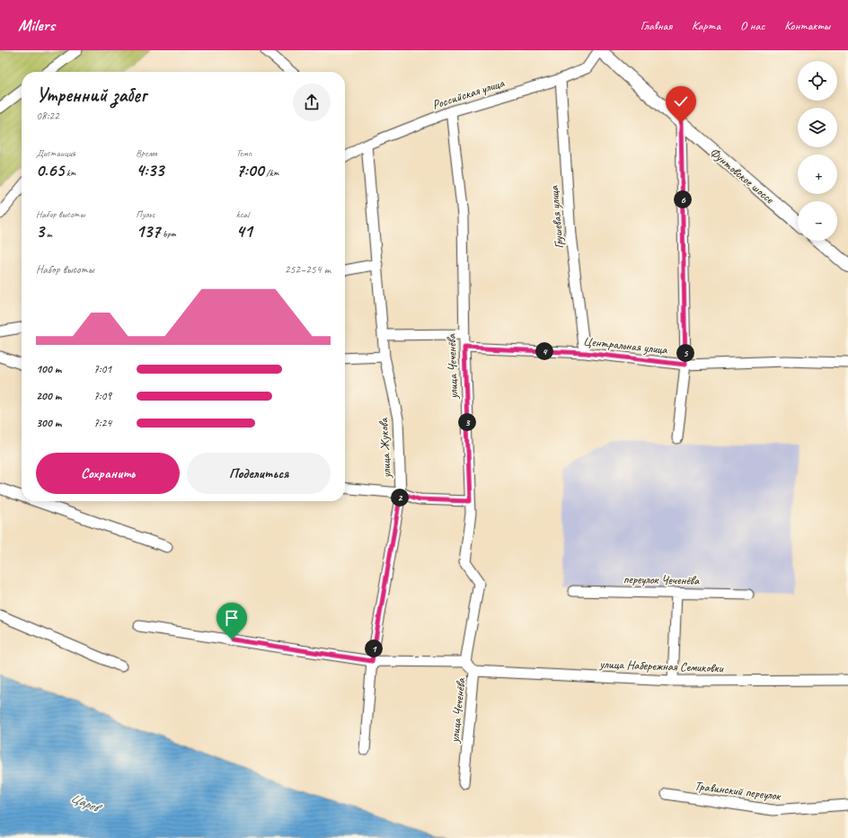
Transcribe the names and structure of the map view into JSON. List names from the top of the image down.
{
  "streets": {
    "street": [
      "Российская улица",
      "Фунтовское шоссе",
      "Грушевая улица",
      "Центральная улица",
      "улица Чеченёва",
      "улица Жукова",
      "переулок Чеченёва",
      "улица Набережная Семиковки",
      "Травинский переулок"
    ]
  },
  "crossings": [
    ["Российская улица", "Фунтовское шоссе"],
    ["Российская улица", "Грушевая улица"],
    ["Российская улица", "улица Чеченёва"],
    ["Российская улица", "улица Жукова"],
    ["Грушевая улица", "Центральная улица"],
    ["Центральная улица", "улица Чеченёва"],
    ["улица Чеченёва", "улица Набережная Семиковки"]
  ],
  "water": ["Царев"],
  "page": {
    "header": "Milers",
    "nav": [
      "Главная",
      "Карта",
      "О нас",
      "Контакты"
    ],
    "map_buttons": ["+", "−"],
    "heading": ["Утренний забег", "08:22"],
    "stats": [
      ["Дистанция", "0.65 km"],
      ["Время", "4:33"],
      ["Темп", "7:00 /km"],
      ["Набор высоты", "3 m"],
      ["Пульс", "137 bpm"],
      ["kcal", "41"]
    ],
    "pins": [
      "6",
      "4",
      "5",
      "3",
      "2",
      "1"
    ],
    "chart": ["Набор высоты", "252–254 m"],
    "list": [
      {
        "name": "100 m",
        "note": "7:01"
      },
      {
        "name": "200 m",
        "note": "7:09"
      },
      {
        "name": "300 m",
        "note": "7:24"
      }
    ],
    "buttons": ["Сохранить", "Поделиться"]
  }
}
